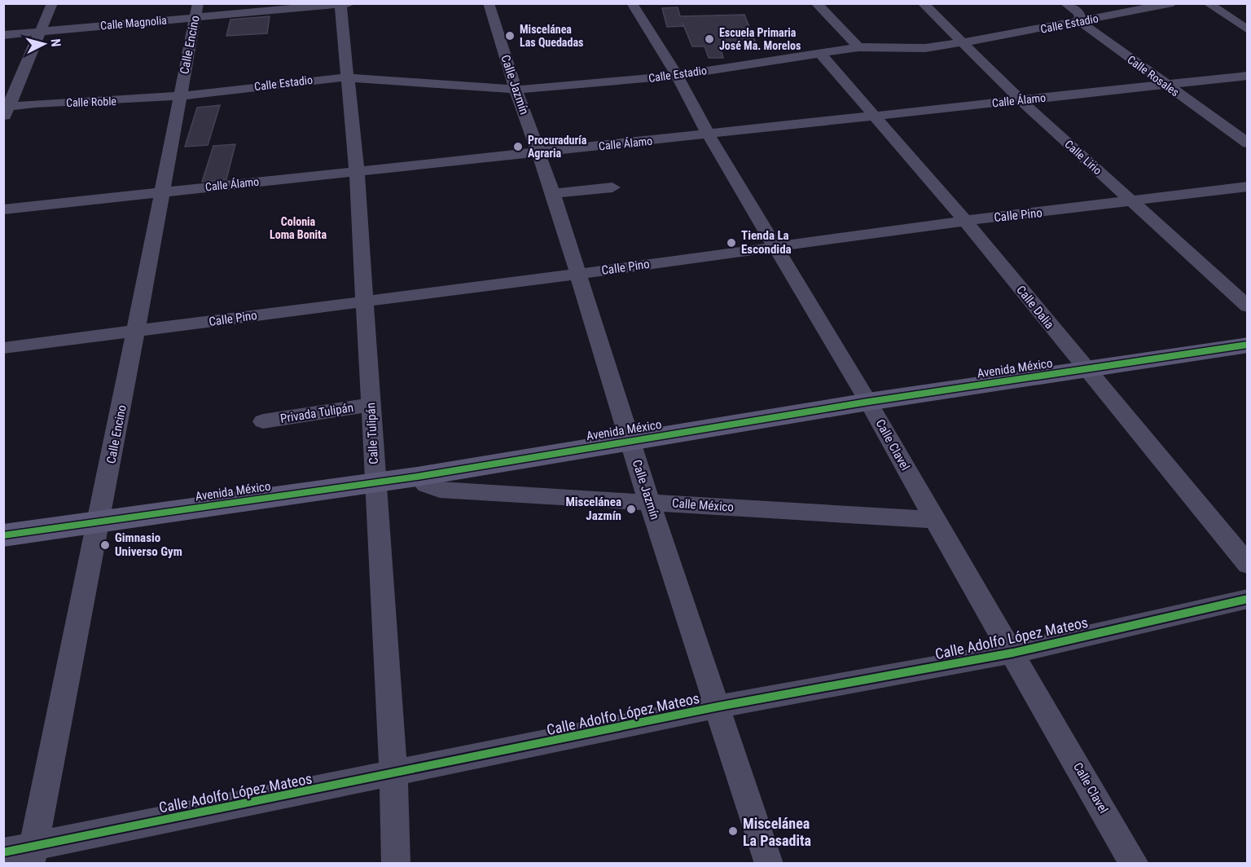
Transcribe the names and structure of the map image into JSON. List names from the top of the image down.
{
  "streets": {
    "street": [
      "Calle Magnolia",
      "Calle Estadio",
      "Calle Encino",
      "Calle Rosales",
      "Calle Jazmín",
      "Calle Álamo",
      "Calle Roble",
      "Calle Lirio",
      "Calle Pino",
      "Calle Dalia",
      "Avenida México",
      "Privada Tulipán",
      "Calle Tulipán",
      "Calle Clavel",
      "Calle México",
      "Calle Adolfo López Mateos"
    ]
  },
  "crossings": [
    ["Calle Magnolia", "Calle Encino"],
    ["Calle Magnolia", "Calle Tulipán"],
    ["Calle Estadio", "Calle Encino"],
    ["Calle Estadio", "Calle Rosales"],
    ["Calle Estadio", "Calle Jazmín"],
    ["Calle Estadio", "Calle Roble"],
    ["Calle Estadio", "Calle Lirio"],
    ["Calle Estadio", "Calle Dalia"],
    ["Calle Estadio", "Calle Tulipán"],
    ["Calle Estadio", "Calle Clavel"],
    ["Calle Encino", "Calle Álamo"],
    ["Calle Encino", "Calle Roble"],
    ["Calle Encino", "Calle Pino"],
    ["Calle Encino", "Avenida México"],
    ["Calle Encino", "Calle Adolfo López Mateos"],
    ["Calle Rosales", "Calle Álamo"],
    ["Calle Jazmín", "Calle Álamo"],
    ["Calle Jazmín", "Calle Pino"],
    ["Calle Jazmín", "Avenida México"],
    ["Calle Jazmín", "Calle México"],
    ["Calle Jazmín", "Calle Adolfo López Mateos"],
    ["Calle Álamo", "Calle Lirio"],
    ["Calle Álamo", "Calle Dalia"],
    ["Calle Álamo", "Calle Tulipán"],
    ["Calle Álamo", "Calle Clavel"],
    ["Calle Lirio", "Calle Pino"],
    ["Calle Pino", "Calle Dalia"],
    ["Calle Pino", "Calle Tulipán"],
    ["Calle Pino", "Calle Clavel"],
    ["Calle Dalia", "Avenida México"],
    ["Avenida México", "Calle Tulipán"],
    ["Avenida México", "Calle Clavel"],
    ["Avenida México", "Calle México"],
    ["Privada Tulipán", "Calle Tulipán"],
    ["Calle Tulipán", "Calle Adolfo López Mateos"],
    ["Calle Clavel", "Calle México"],
    ["Calle Clavel", "Calle Adolfo López Mateos"]
  ],
  "districts": ["Colonia Loma Bonita"],
  "places": [
    "Miscelánea Las Quedadas",
    "Escuela Primaria José Ma. Morelos",
    "Procuraduría Agraria",
    "Tienda La Escondida",
    "Miscelánea Jazmín",
    "Gimnasio Universo Gym",
    "Miscelánea La Pasadita"
  ],
  "north": "right"
}
